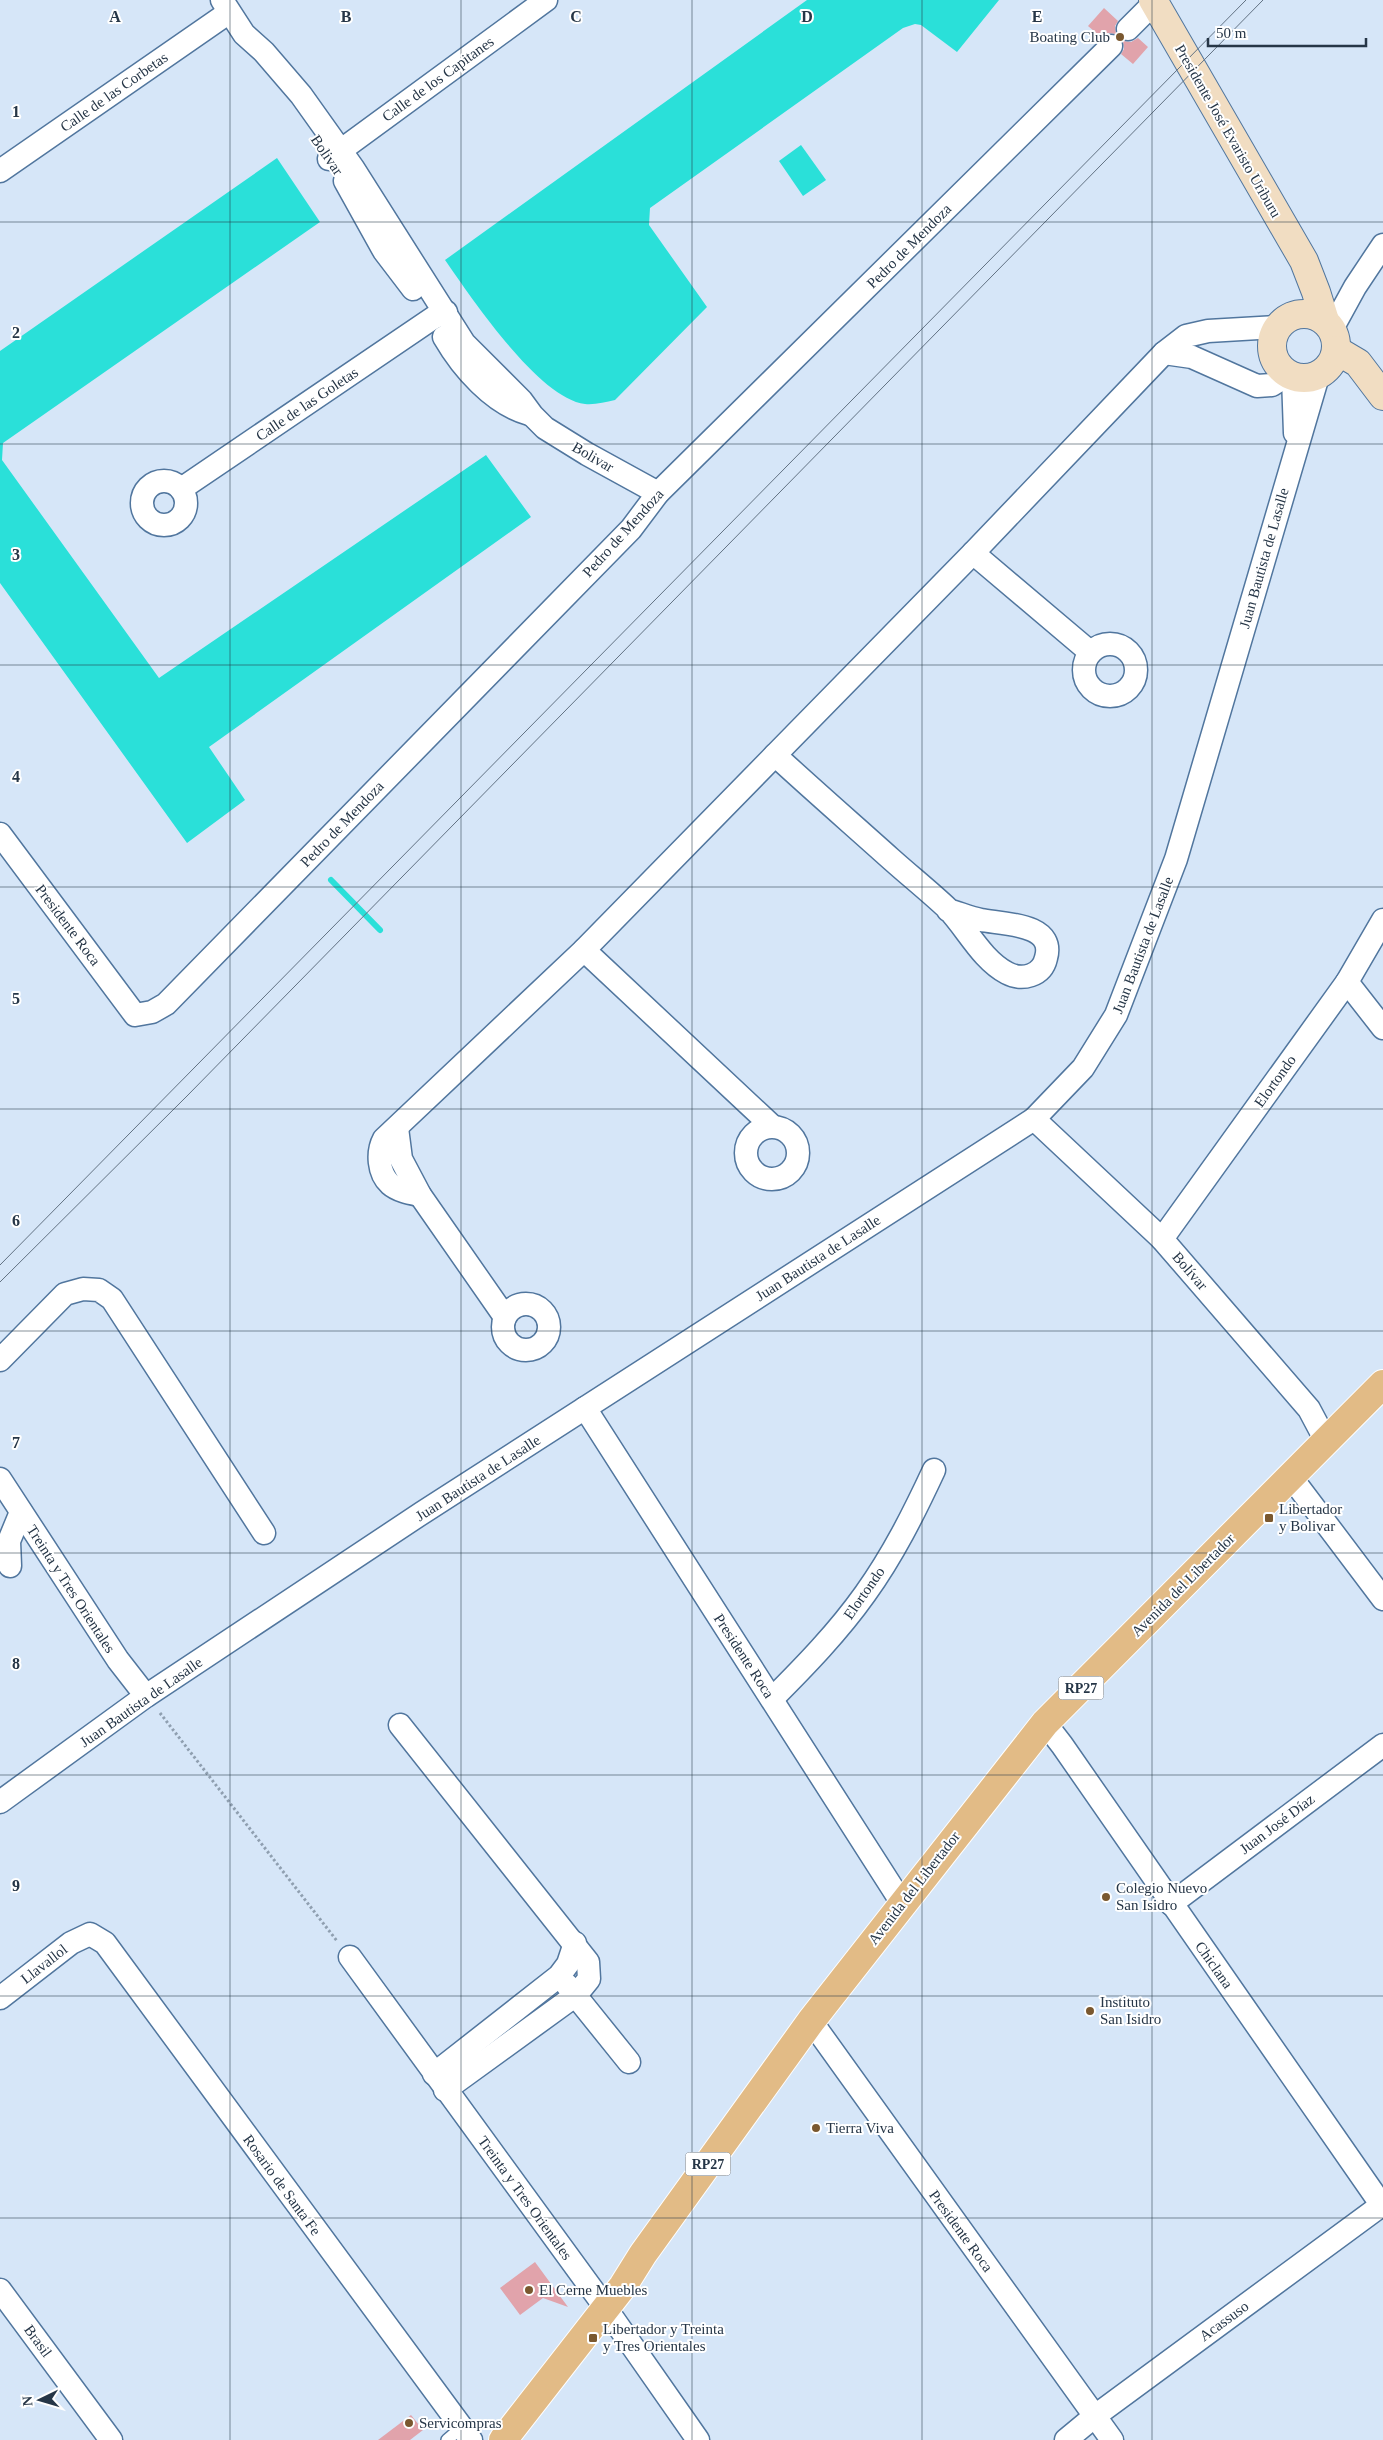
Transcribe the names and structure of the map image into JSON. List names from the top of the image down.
{
  "streets": {
    "main road": ["Avenida del Libertador", "RP27"],
    "street": [
      "Calle de los Capitanes",
      "Calle de las Corbetas",
      "Presidente José Evaristo Uriburu",
      "Bolivar",
      "Pedro de Mendoza",
      "Calle de las Goletas",
      "Juan Bautista de Lasalle",
      "Presidente Roca",
      "Elortondo",
      "Bolívar",
      "Treinta y Tres Orientales",
      "Juan José Díaz",
      "Llavallol",
      "Chiclana",
      "Rosario de Santa Fe",
      "Acassuso",
      "Brasil"
    ]
  },
  "crossings": [
    ["Calle de los Capitanes", "Bolivar"],
    ["Calle de las Corbetas", "Bolivar"],
    ["Presidente José Evaristo Uriburu", "Juan Bautista de Lasalle"],
    ["Bolivar", "Pedro de Mendoza"],
    ["Bolivar", "Calle de las Goletas"],
    ["Pedro de Mendoza", "Presidente Roca"],
    ["Juan Bautista de Lasalle", "Presidente Roca"],
    ["Juan Bautista de Lasalle", "Bolívar"],
    ["Juan Bautista de Lasalle", "Treinta y Tres Orientales"],
    ["Presidente Roca", "Elortondo"],
    ["Presidente Roca", "Avenida del Libertador"],
    ["Presidente Roca", "Acassuso"],
    ["Elortondo", "Bolívar"],
    ["Bolívar", "Avenida del Libertador"],
    ["Avenida del Libertador", "Treinta y Tres Orientales"],
    ["Avenida del Libertador", "Chiclana"],
    ["Juan José Díaz", "Chiclana"],
    ["Llavallol", "Rosario de Santa Fe"],
    ["Chiclana", "Acassuso"]
  ],
  "places": {
    "other": [
      "Boating Club",
      "Colegio Nuevo San Isidro",
      "Instituto San Isidro",
      "Tierra Viva",
      "El Cerne Muebles",
      "Servicompras"
    ],
    "transit": ["Libertador y Bolivar", "Libertador y Treinta y Tres Orientales"]
  },
  "scale_bar": "50 m",
  "north": "left",
  "grid": {
    "columns": [
      "A",
      "B",
      "C",
      "D",
      "E"
    ],
    "rows": [
      "1",
      "2",
      "3",
      "4",
      "5",
      "6",
      "7",
      "8",
      "9"
    ]
  }
}
